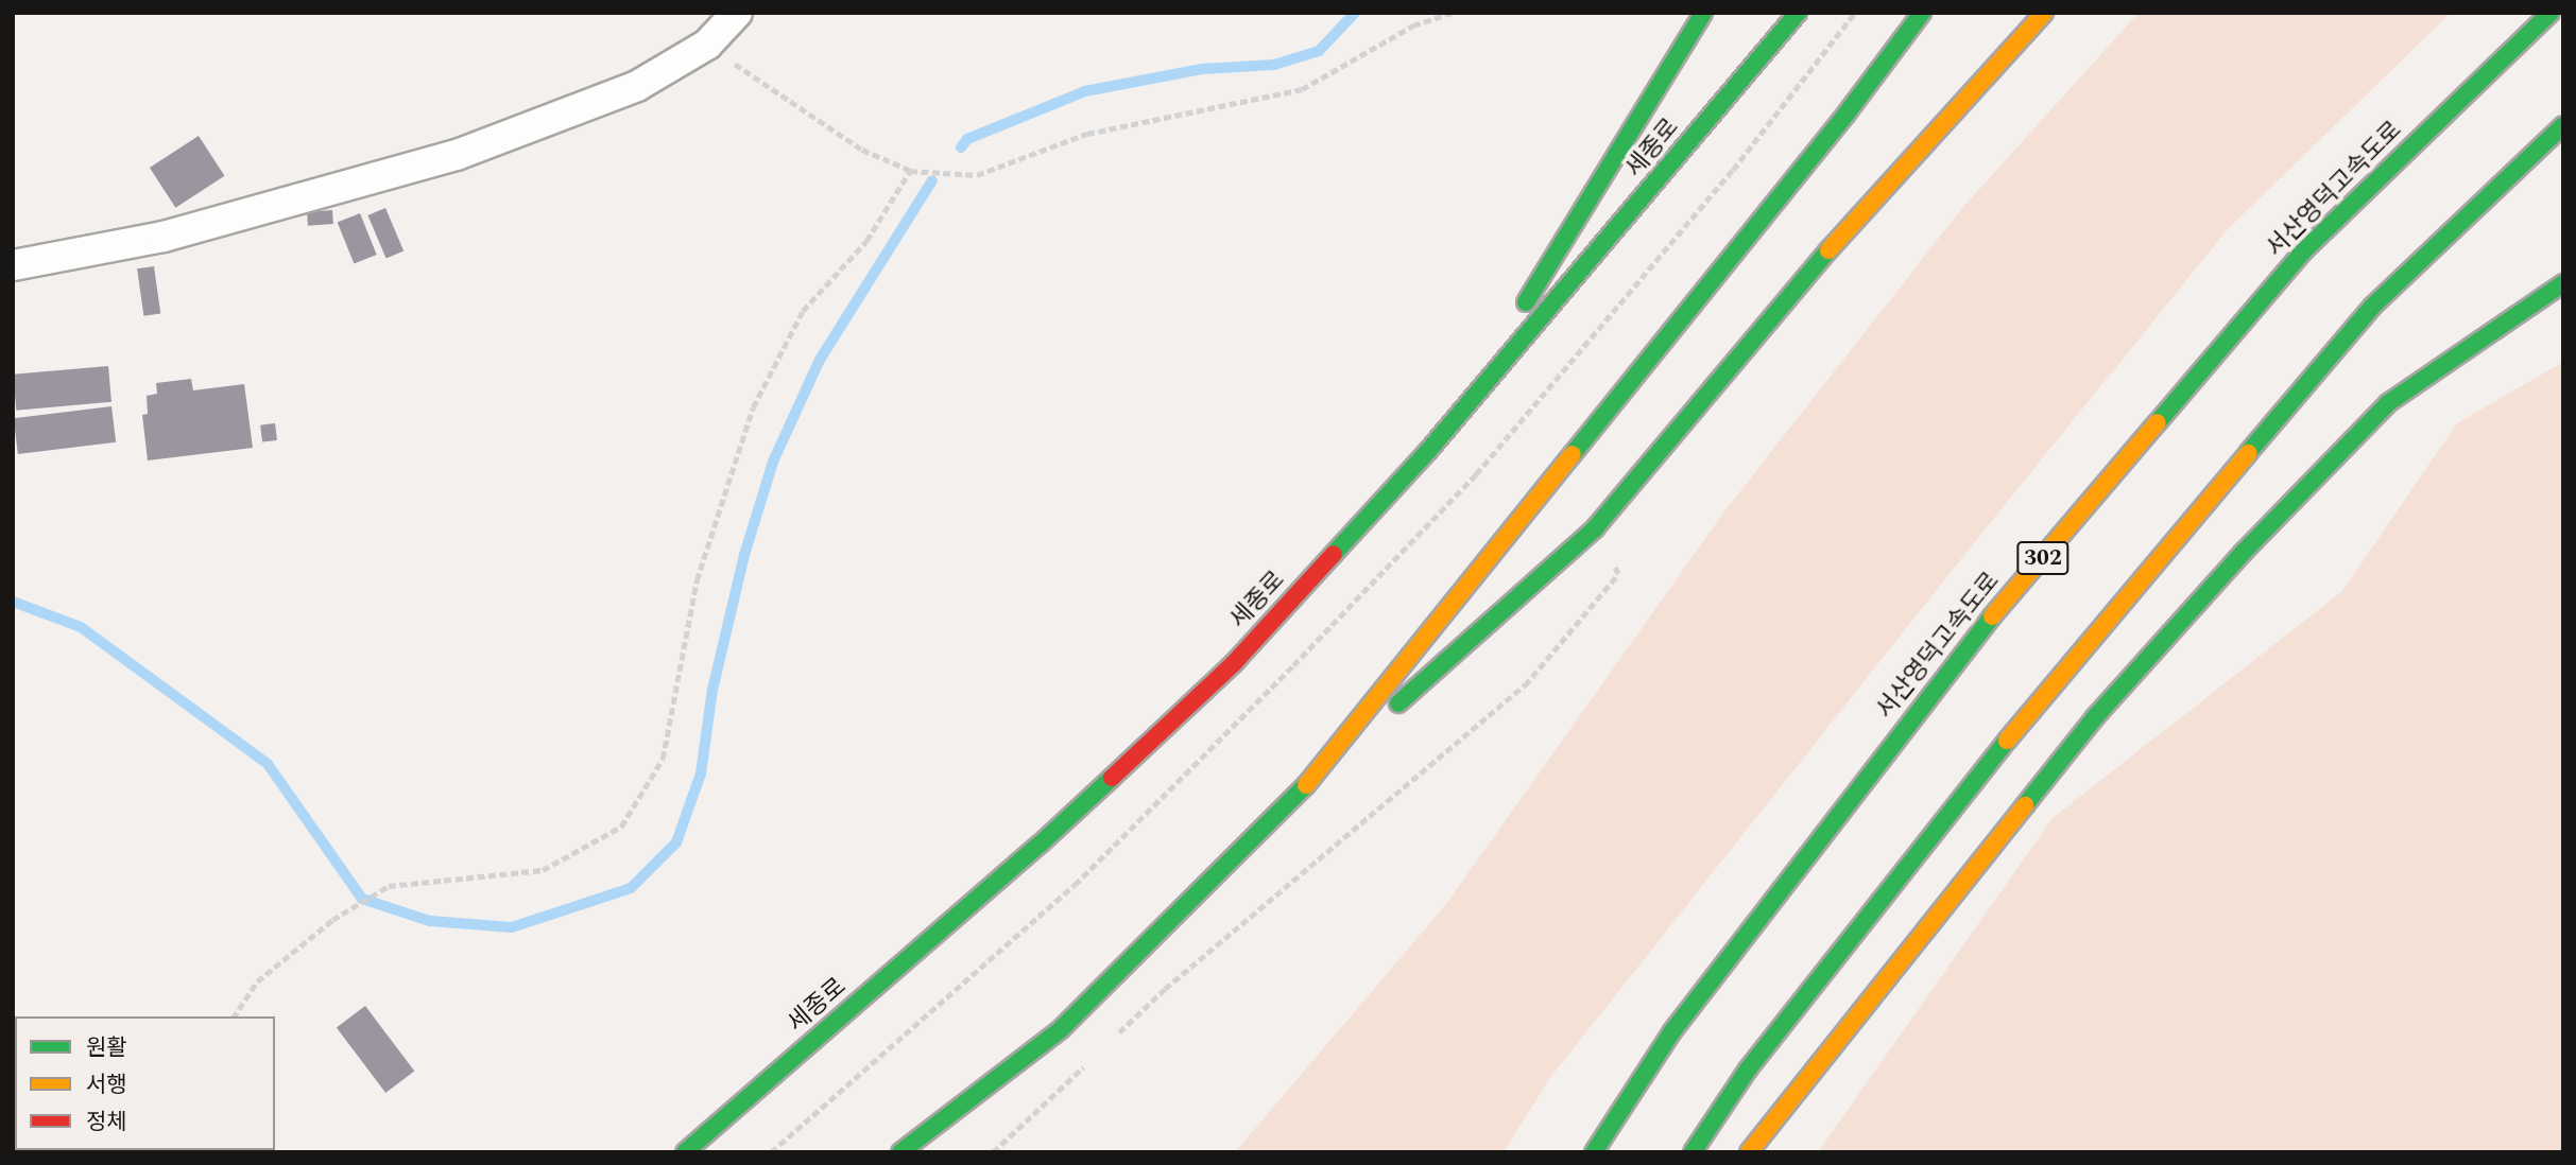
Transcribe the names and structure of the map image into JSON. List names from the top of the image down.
{
  "streets": {
    "highway": ["세종로", "서산영덕고속도로", "302"]
  },
  "legend": ["원활", "서행", "정체"]
}
